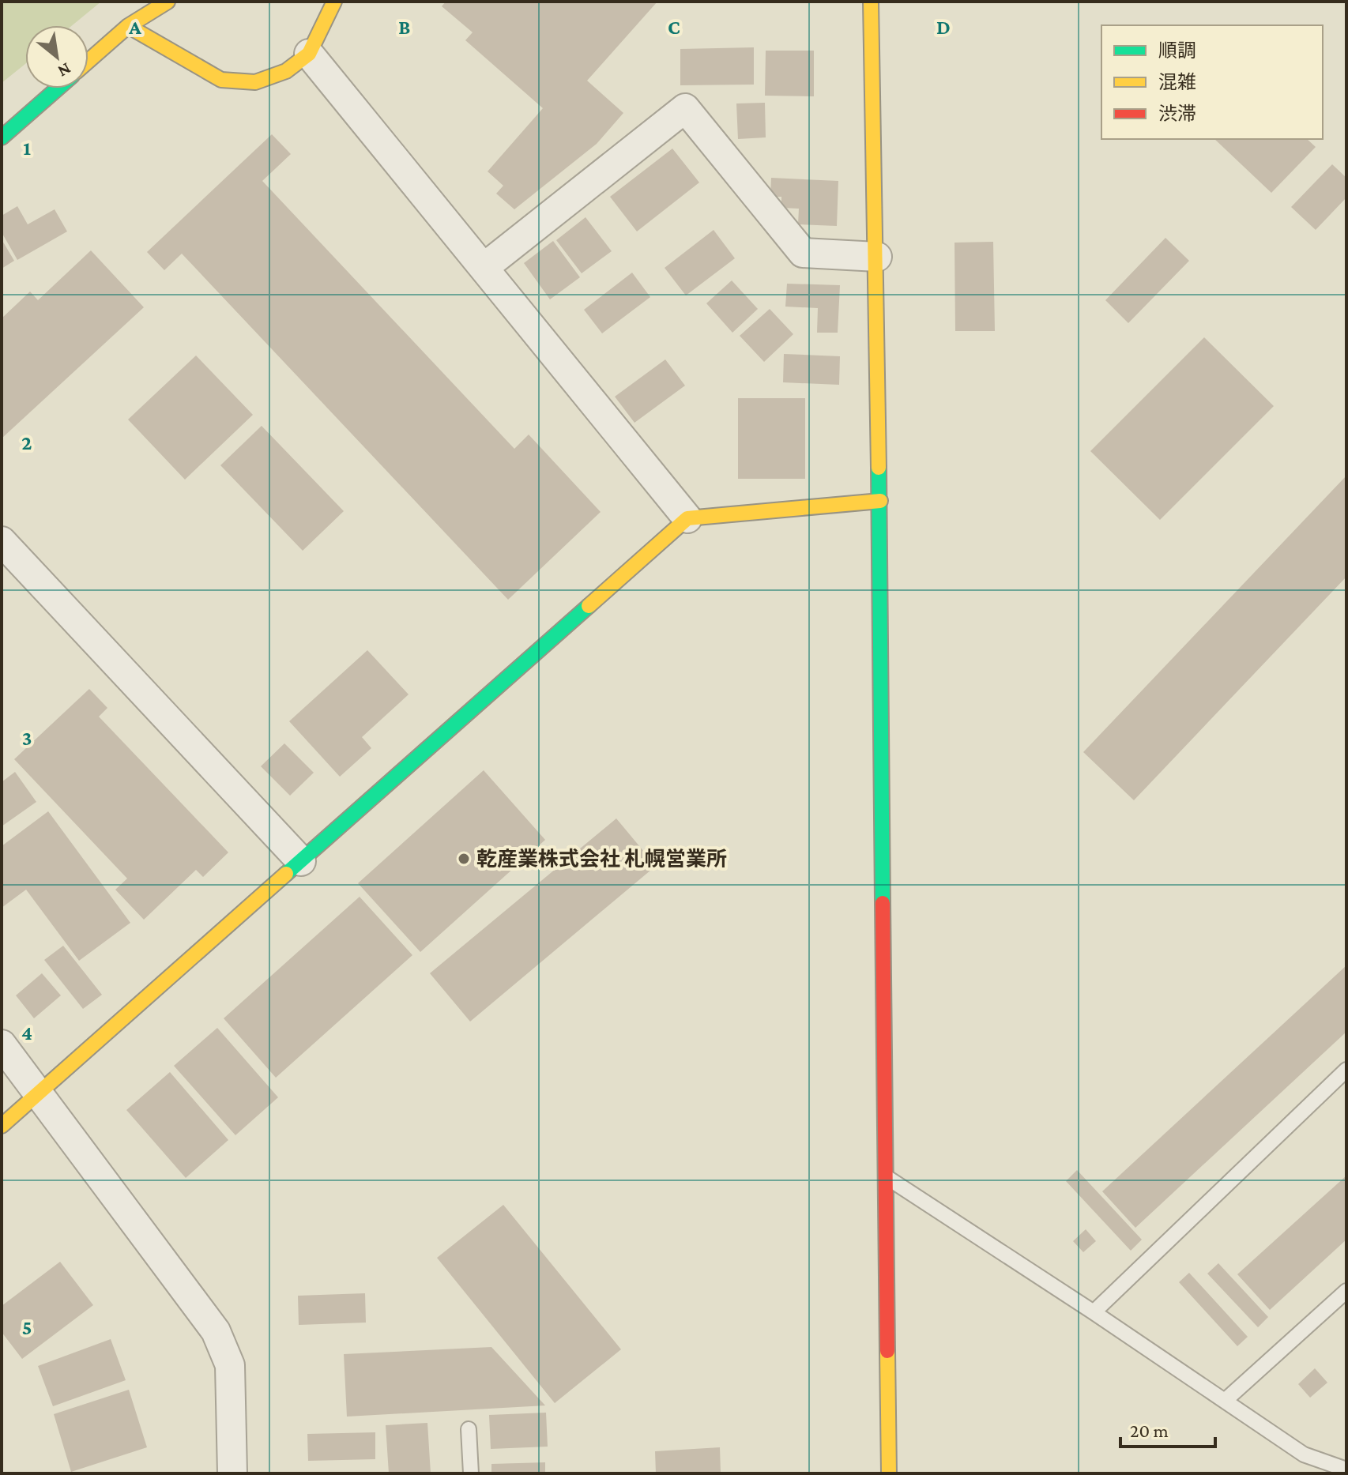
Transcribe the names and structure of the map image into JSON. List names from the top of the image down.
{
  "places": ["乾産業株式会社 札幌営業所"],
  "legend": ["順調", "混雑", "渋滞"],
  "scale_bar": "20 m",
  "north": "bottom right",
  "grid": {
    "columns": [
      "A",
      "B",
      "C",
      "D"
    ],
    "rows": [
      "1",
      "2",
      "3",
      "4",
      "5"
    ]
  }
}
